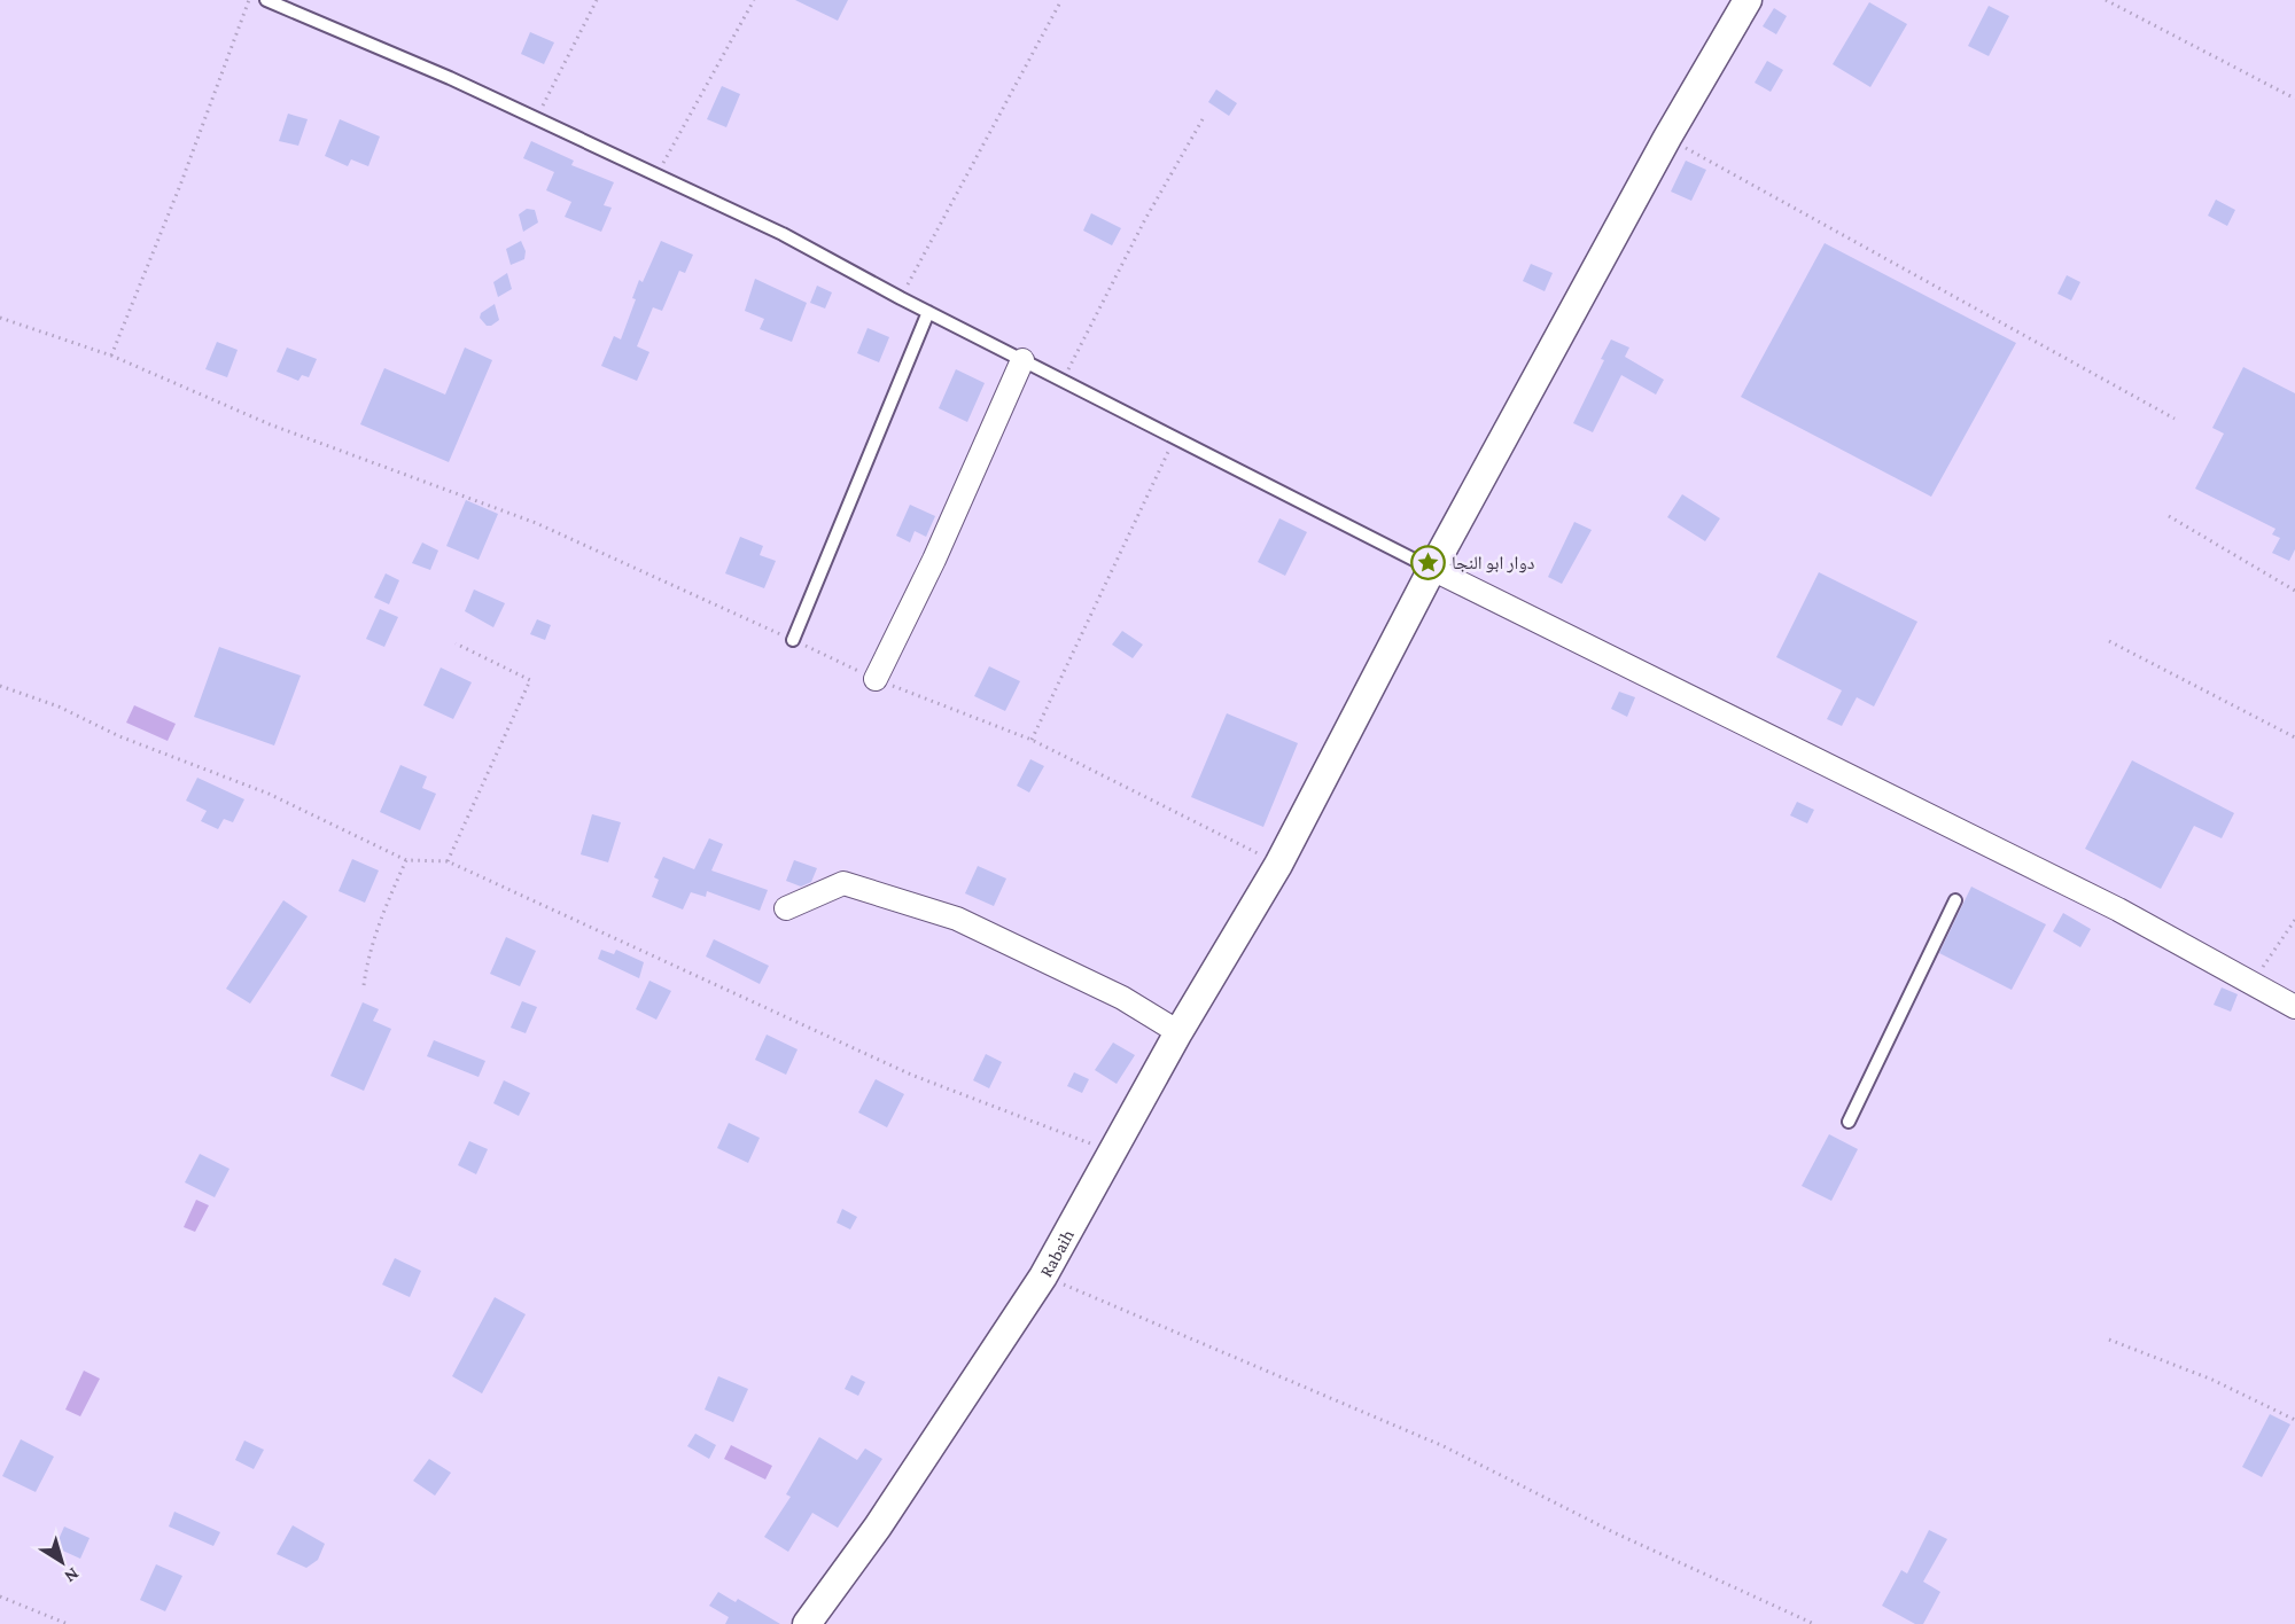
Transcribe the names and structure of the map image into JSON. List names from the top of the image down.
{
  "streets": {
    "street": ["Rabaih"]
  },
  "places": {
    "place": ["دوار ابو النجا"]
  },
  "north": "bottom right"
}
